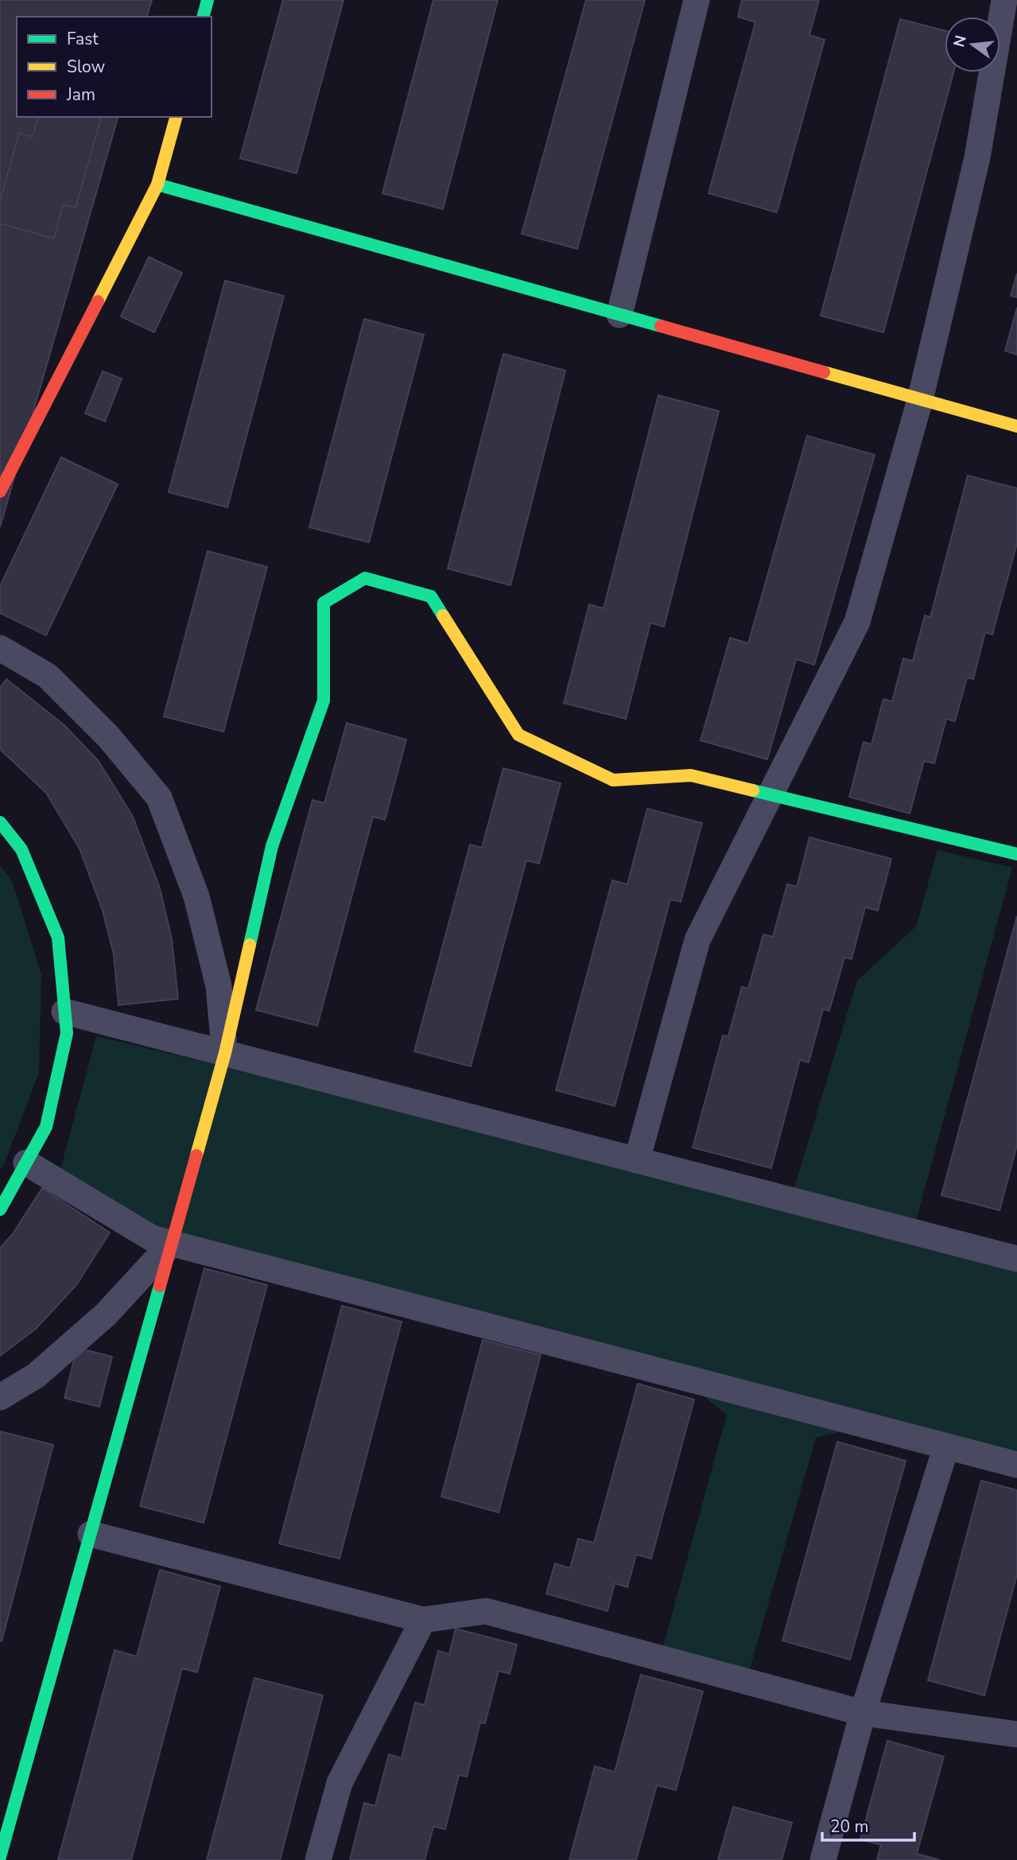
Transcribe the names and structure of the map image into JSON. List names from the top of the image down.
{
  "legend": ["Fast", "Slow", "Jam"],
  "scale_bar": "20 m",
  "north": "left"
}
